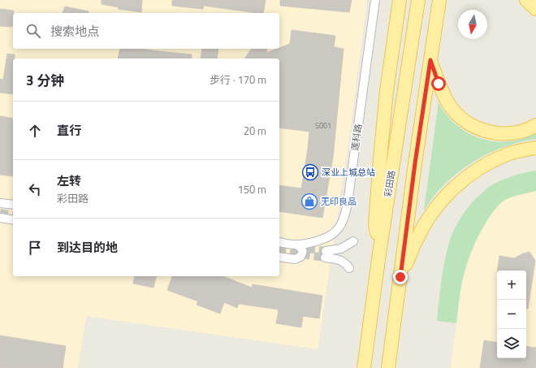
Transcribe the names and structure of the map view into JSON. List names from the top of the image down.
{
  "streets": {
    "main road": ["彩田路"],
    "street": ["莲科路"]
  },
  "places": {
    "bus stop": ["深业上城总站"],
    "shop": ["无印良品"]
  },
  "house_numbers": ["5001"],
  "north": "bottom",
  "page": {
    "search": "搜索地点",
    "heading": ["3 分钟", "步行 · 170 m"],
    "list": [
      ["直行", "20 m"],
      ["左转", "彩田路", "150 m"],
      "到达目的地"
    ],
    "map_buttons": ["+", "−"]
  }
}
